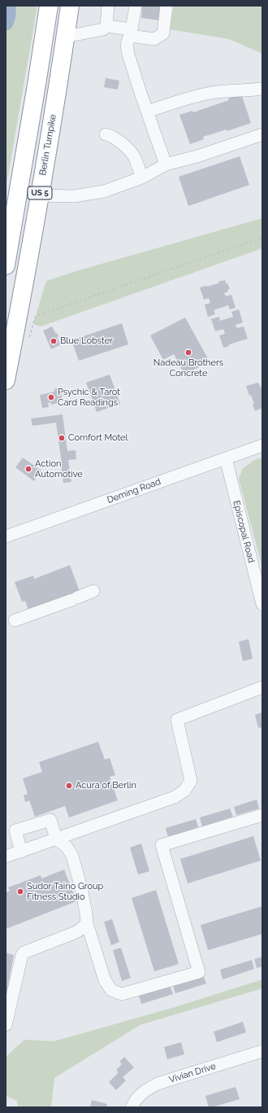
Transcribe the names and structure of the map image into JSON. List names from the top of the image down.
{
  "streets": {
    "highway": ["Berlin Turnpike", "US 5"],
    "street": ["Deming Road", "Episcopal Road", "Vivian Drive"]
  },
  "crossings": [
    ["Deming Road", "Episcopal Road"]
  ],
  "places": [
    "Blue Lobster",
    "Nadeau Brothers Concrete",
    "Psychic & Tarot Card Readings",
    "Comfort Motel",
    "Action Automotive",
    "Acura of Berlin",
    "Sudor Taino Group Fitness Studio"
  ]
}
